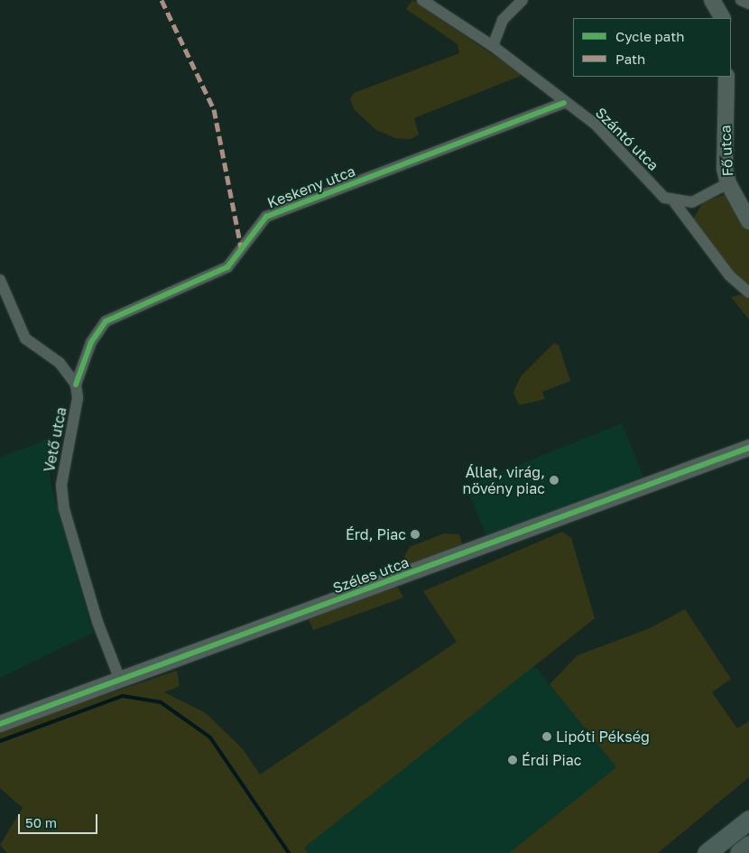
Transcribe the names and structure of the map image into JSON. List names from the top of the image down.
{
  "streets": {
    "street": [
      "Szántó utca",
      "Fő utca",
      "Keskeny utca",
      "Vető utca",
      "Széles utca"
    ]
  },
  "crossings": [
    ["Szántó utca", "Keskeny utca"],
    ["Keskeny utca", "Vető utca"],
    ["Vető utca", "Széles utca"]
  ],
  "places": [
    "Állat, virág, növény piac",
    "Érd, Piac",
    "Lipóti Pékség",
    "Érdi Piac"
  ],
  "legend": ["Cycle path", "Path"],
  "scale_bar": "50 m"
}
